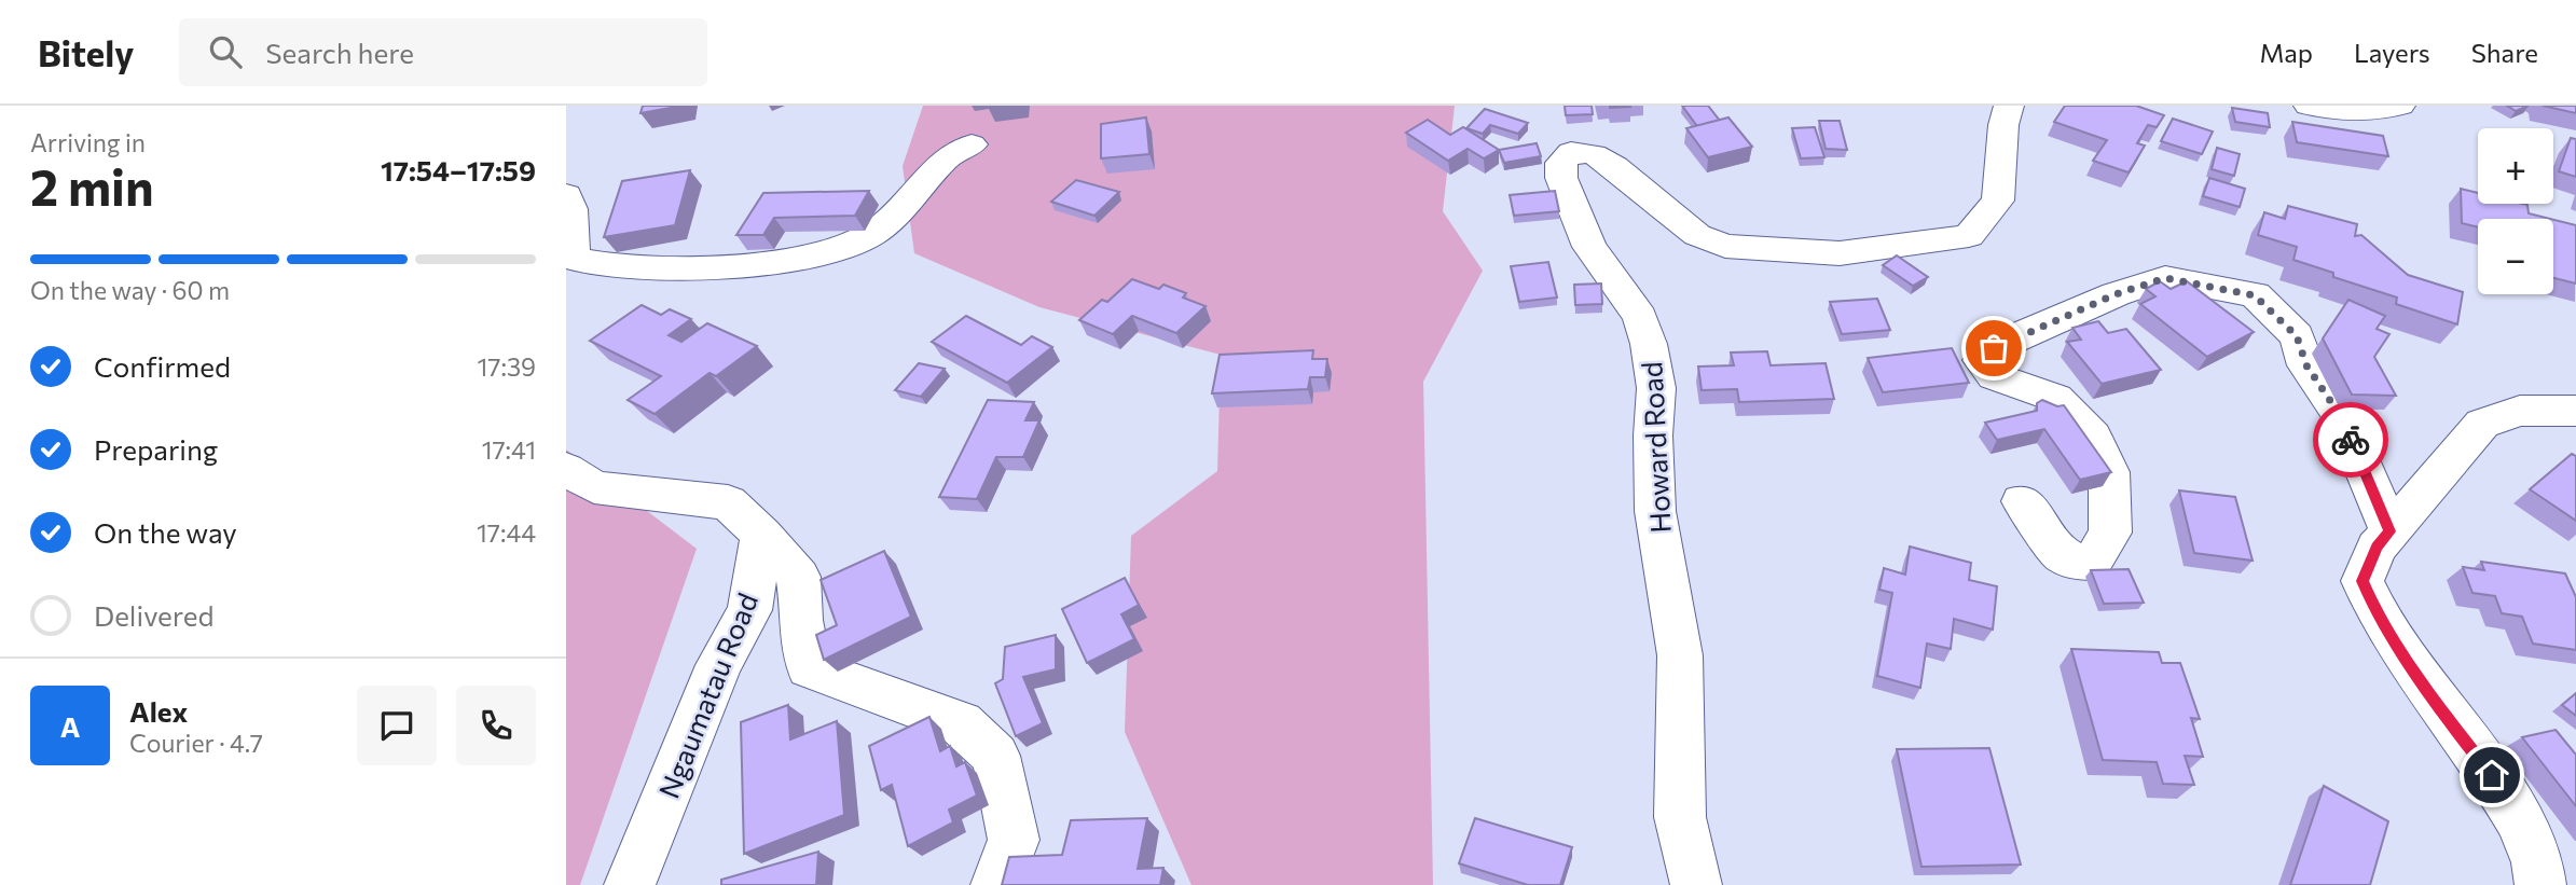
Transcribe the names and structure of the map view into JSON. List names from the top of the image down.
{
  "streets": {
    "street": ["Howard Road", "Ngaumatau Road"]
  },
  "page": {
    "header": "Bitely",
    "search": "Search here",
    "nav": ["Map", "Layers", "Share"],
    "heading": ["2 min", "Arriving in", "17:54–17:59"],
    "panel": ["Alex", "Courier · 4.7"],
    "map_buttons": ["+", "−"],
    "bar": "On the way · 60 m",
    "list": [
      ["Confirmed", "17:39"],
      ["Preparing", "17:41"],
      ["On the way", "17:44"],
      "Delivered"
    ],
    "round": "A"
  }
}
